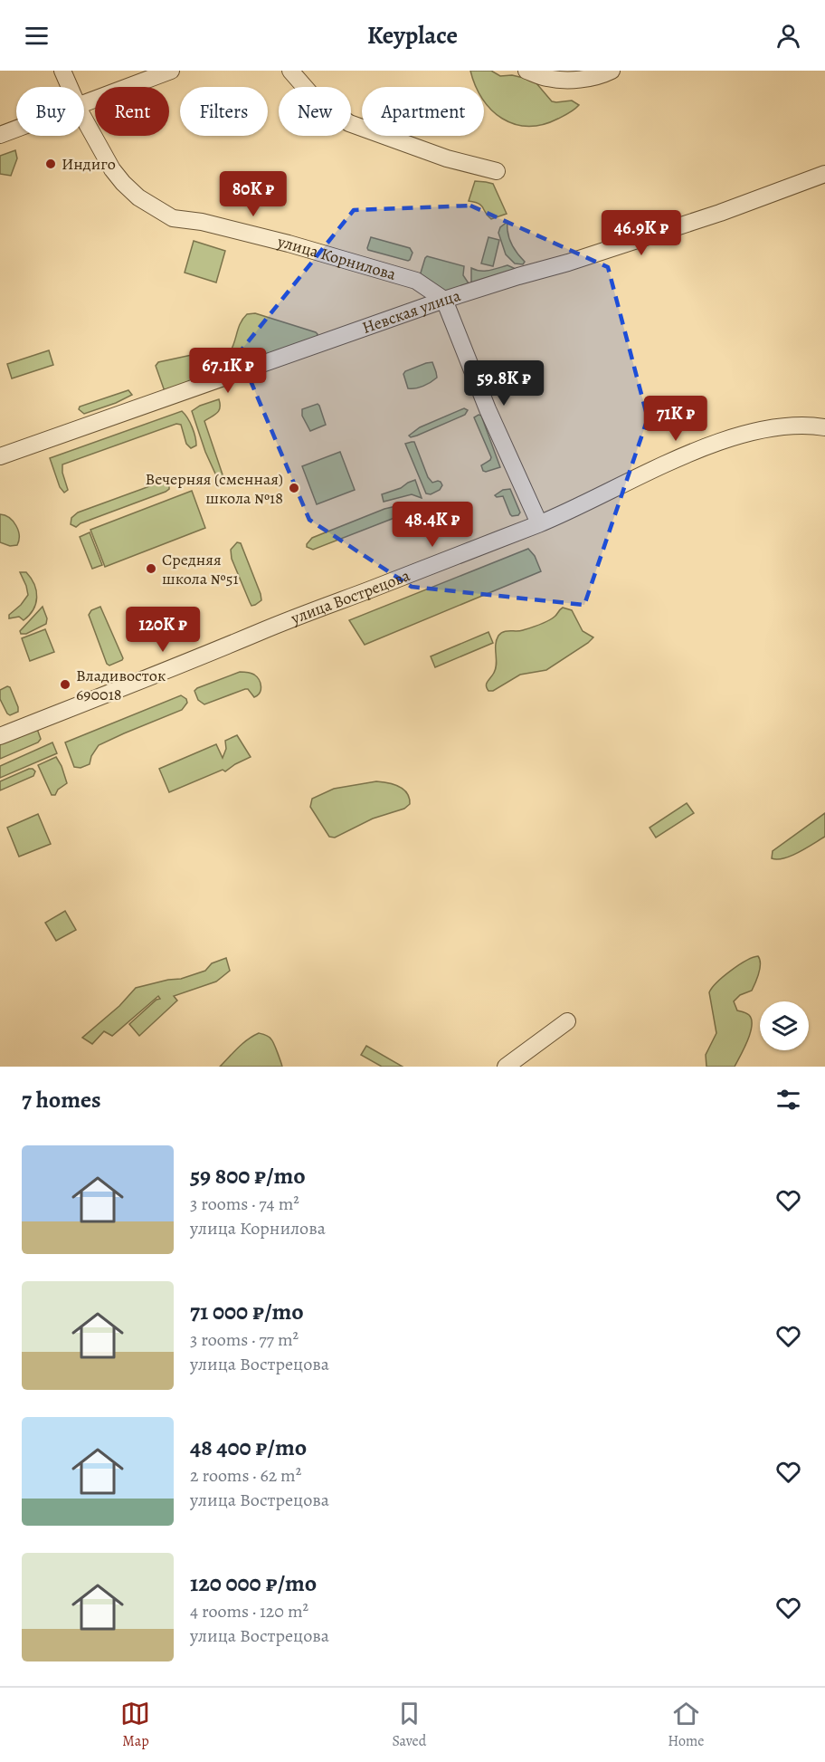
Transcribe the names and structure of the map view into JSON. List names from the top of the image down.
{
  "streets": {
    "street": ["улица Корнилова", "Невская улица", "улица Вострецова"]
  },
  "crossings": [
    ["улица Корнилова", "Невская улица"]
  ],
  "places": [
    "Индиго",
    "Вечерняя (сменная) школа №18",
    "Средняя школа №51",
    "Владивосток 690018"
  ],
  "page": {
    "header": "Keyplace",
    "chip": [
      "Buy",
      "Rent",
      "Filters",
      "New",
      "Apartment"
    ],
    "price": [
      "80K ₽",
      "46.9K ₽",
      "67.1K ₽",
      "59.8K ₽",
      "71K ₽",
      "48.4K ₽",
      "120K ₽"
    ],
    "heading": "7 homes",
    "list": [
      {
        "name": "59 800 ₽/mo",
        "note": "3 rooms · 74 m² · улица Корнилова"
      },
      {
        "name": "71 000 ₽/mo",
        "note": "3 rooms · 77 m² · улица Вострецова"
      },
      {
        "name": "48 400 ₽/mo",
        "note": "2 rooms · 62 m² · улица Вострецова"
      },
      {
        "name": "120 000 ₽/mo",
        "note": "4 rooms · 120 m² · улица Вострецова"
      }
    ],
    "tabs": ["Map", "Saved", "Home"]
  }
}
